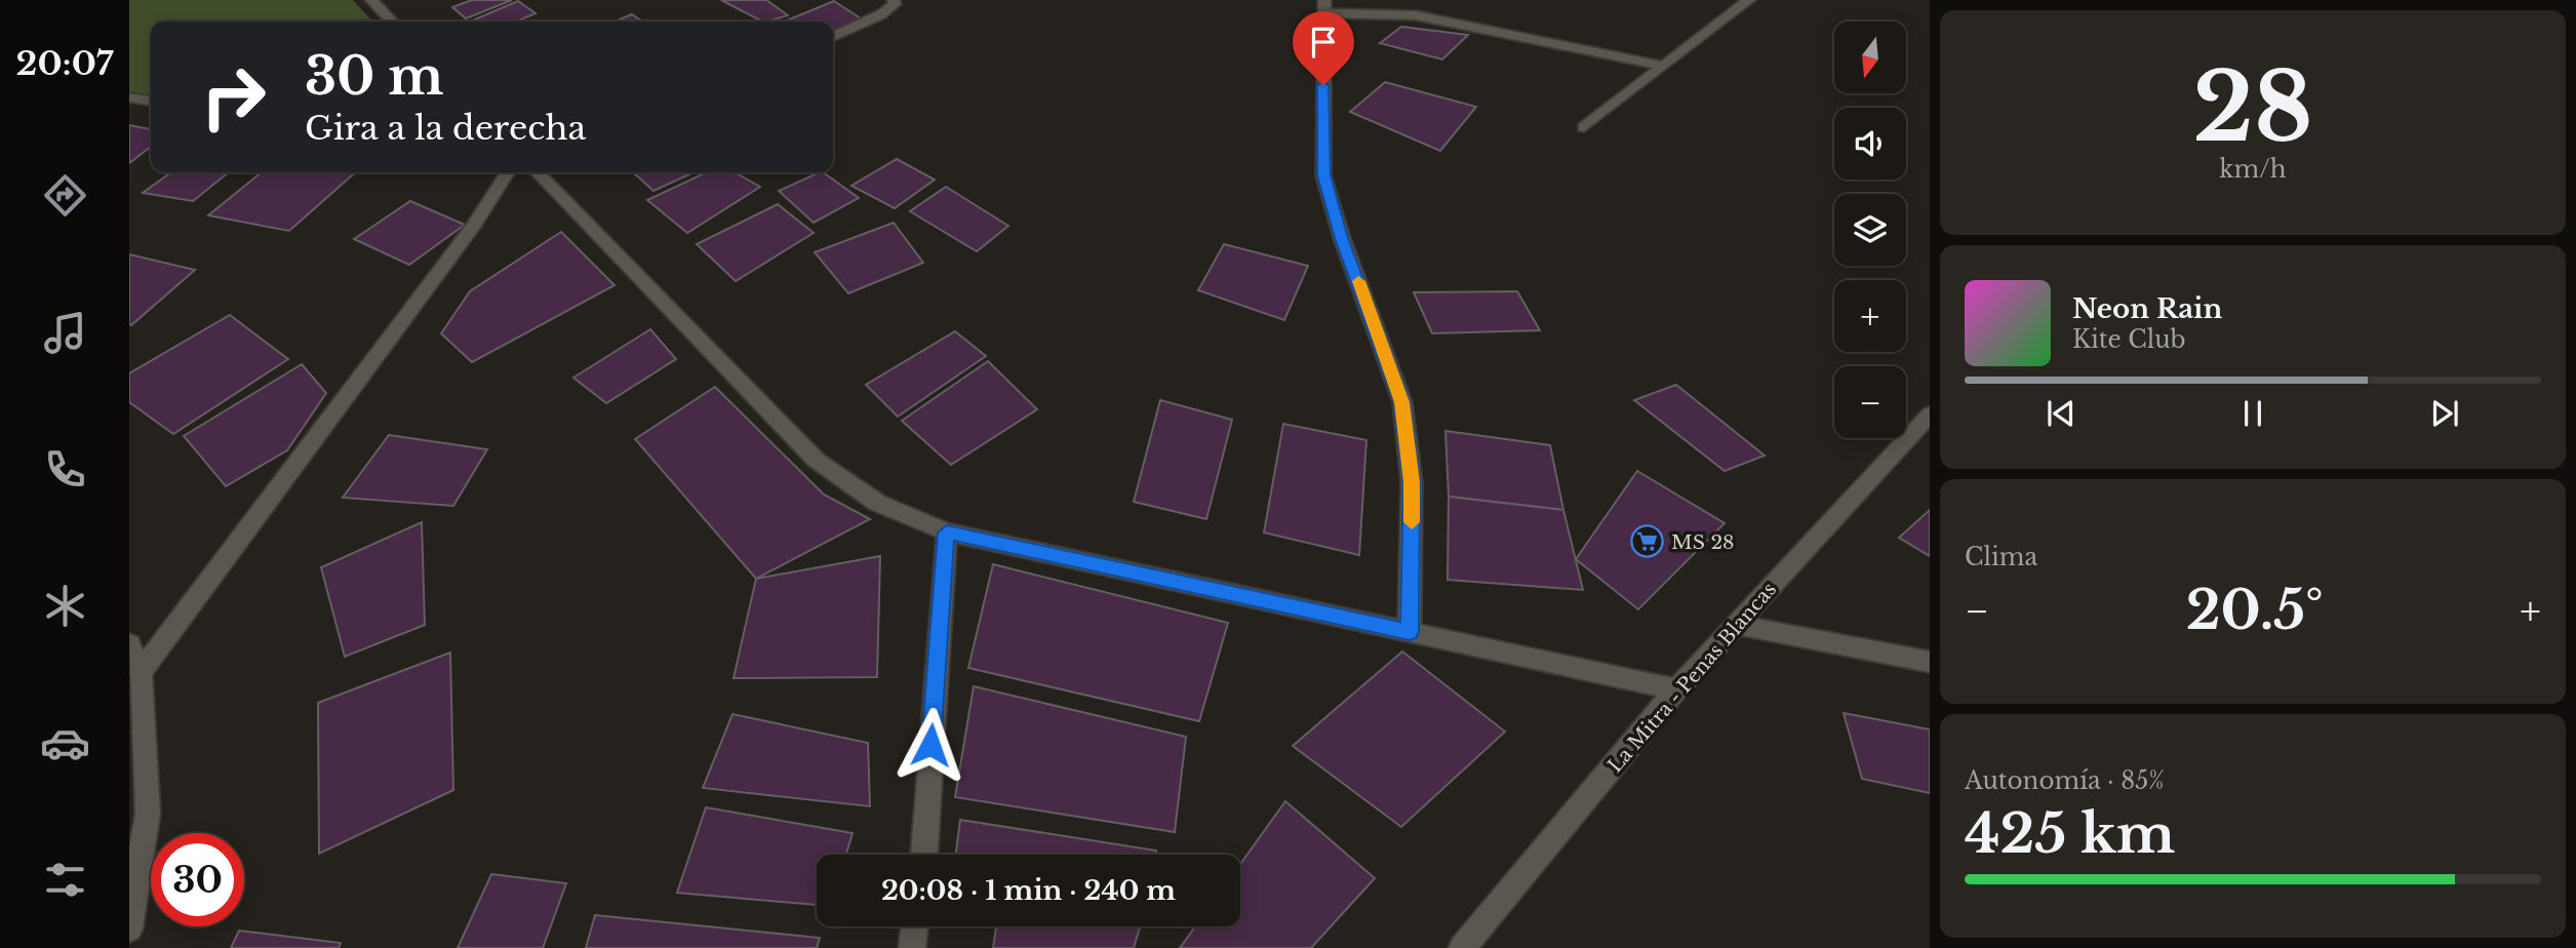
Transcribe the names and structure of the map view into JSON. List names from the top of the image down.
{
  "streets": {
    "street": ["La Mitra - Penas Blancas"]
  },
  "places": {
    "supermarket": ["MS 28"]
  },
  "north": "bottom",
  "page": {
    "tabs": "20:07",
    "tile": [
      ["28", "km/h"],
      "Clima",
      ["Autonomía · 85%", "425 km"]
    ],
    "map_buttons": ["+", "−"],
    "turn": ["30 m", "Gira a la derecha"],
    "song": ["Neon Rain", "Kite Club"],
    "heat": ["−", "20.5°", "+"],
    "limit": "30",
    "trip": "20:08 · 1 min · 240 m"
  }
}
